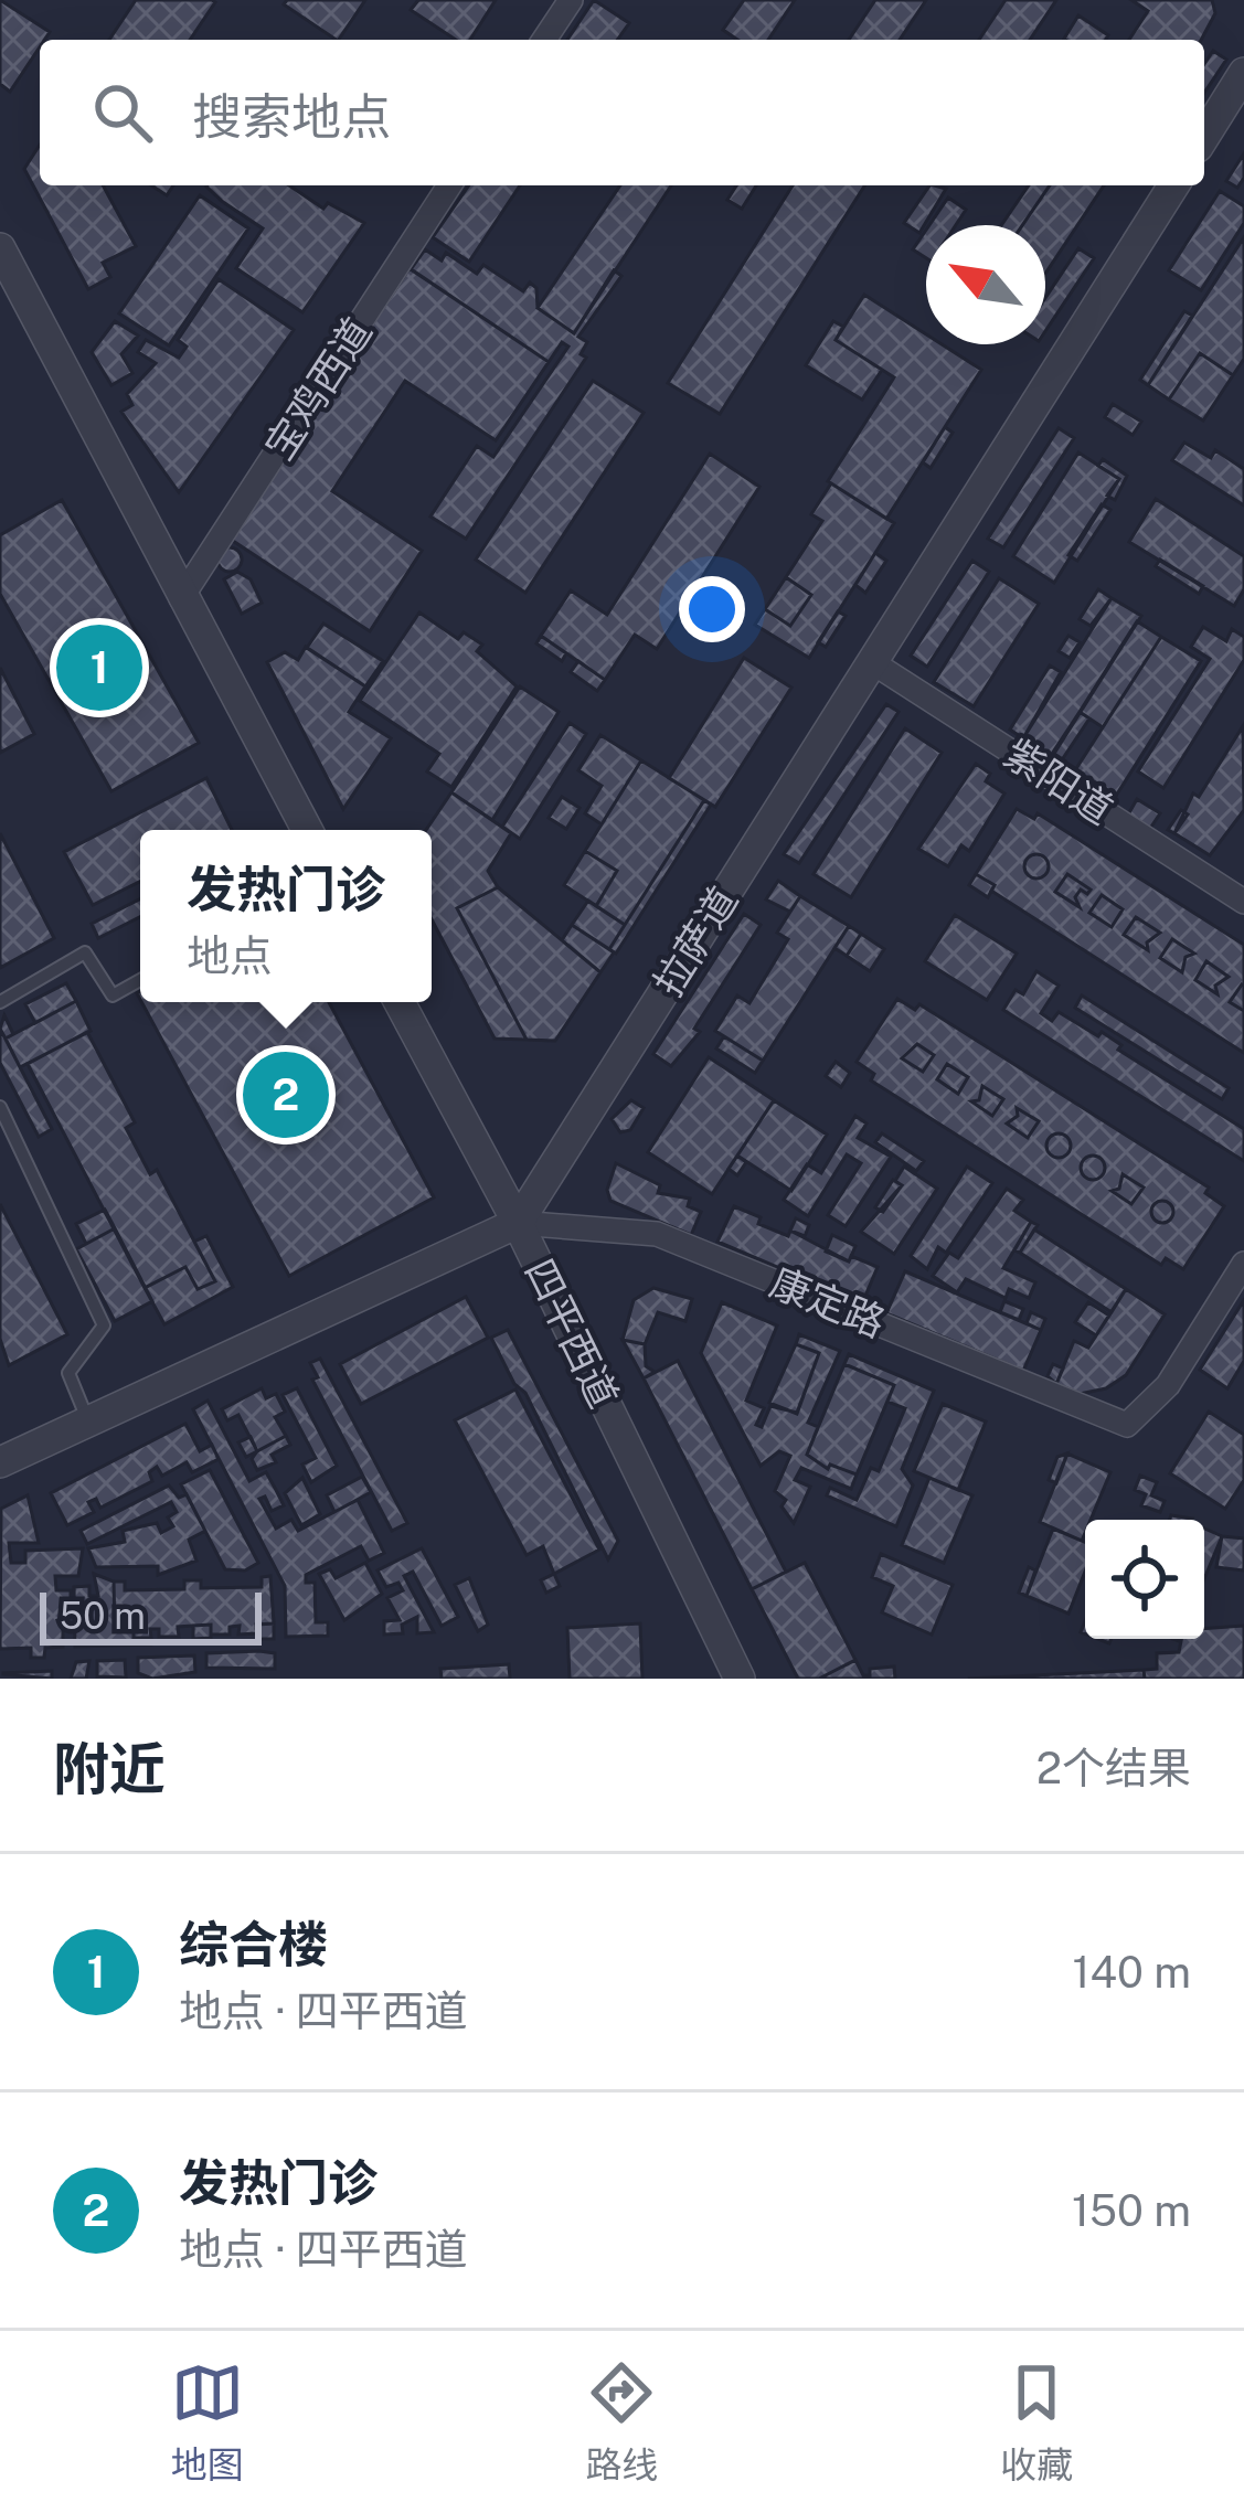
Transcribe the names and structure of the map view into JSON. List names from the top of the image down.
{
  "streets": {
    "street": [
      "宝鸡西道",
      "紫阳道",
      "拉萨道",
      "康定路",
      "四平西道"
    ]
  },
  "crossings": [
    ["紫阳道", "拉萨道"],
    ["拉萨道", "康定路"],
    ["拉萨道", "四平西道"],
    ["康定路", "四平西道"]
  ],
  "scale_bar": "50 m",
  "north": "top left",
  "page": {
    "search": "搜索地点",
    "pins": ["1", "2"],
    "popup": ["发热门诊", "地点"],
    "scale": "50 m",
    "heading": ["附近", "2个结果"],
    "list": [
      {
        "mark": "1",
        "name": "综合楼",
        "note": "地点 · 四平西道",
        "value": "140 m"
      },
      {
        "mark": "2",
        "name": "发热门诊",
        "note": "地点 · 四平西道",
        "value": "150 m"
      }
    ],
    "nav": ["地图", "路线", "收藏"]
  }
}
